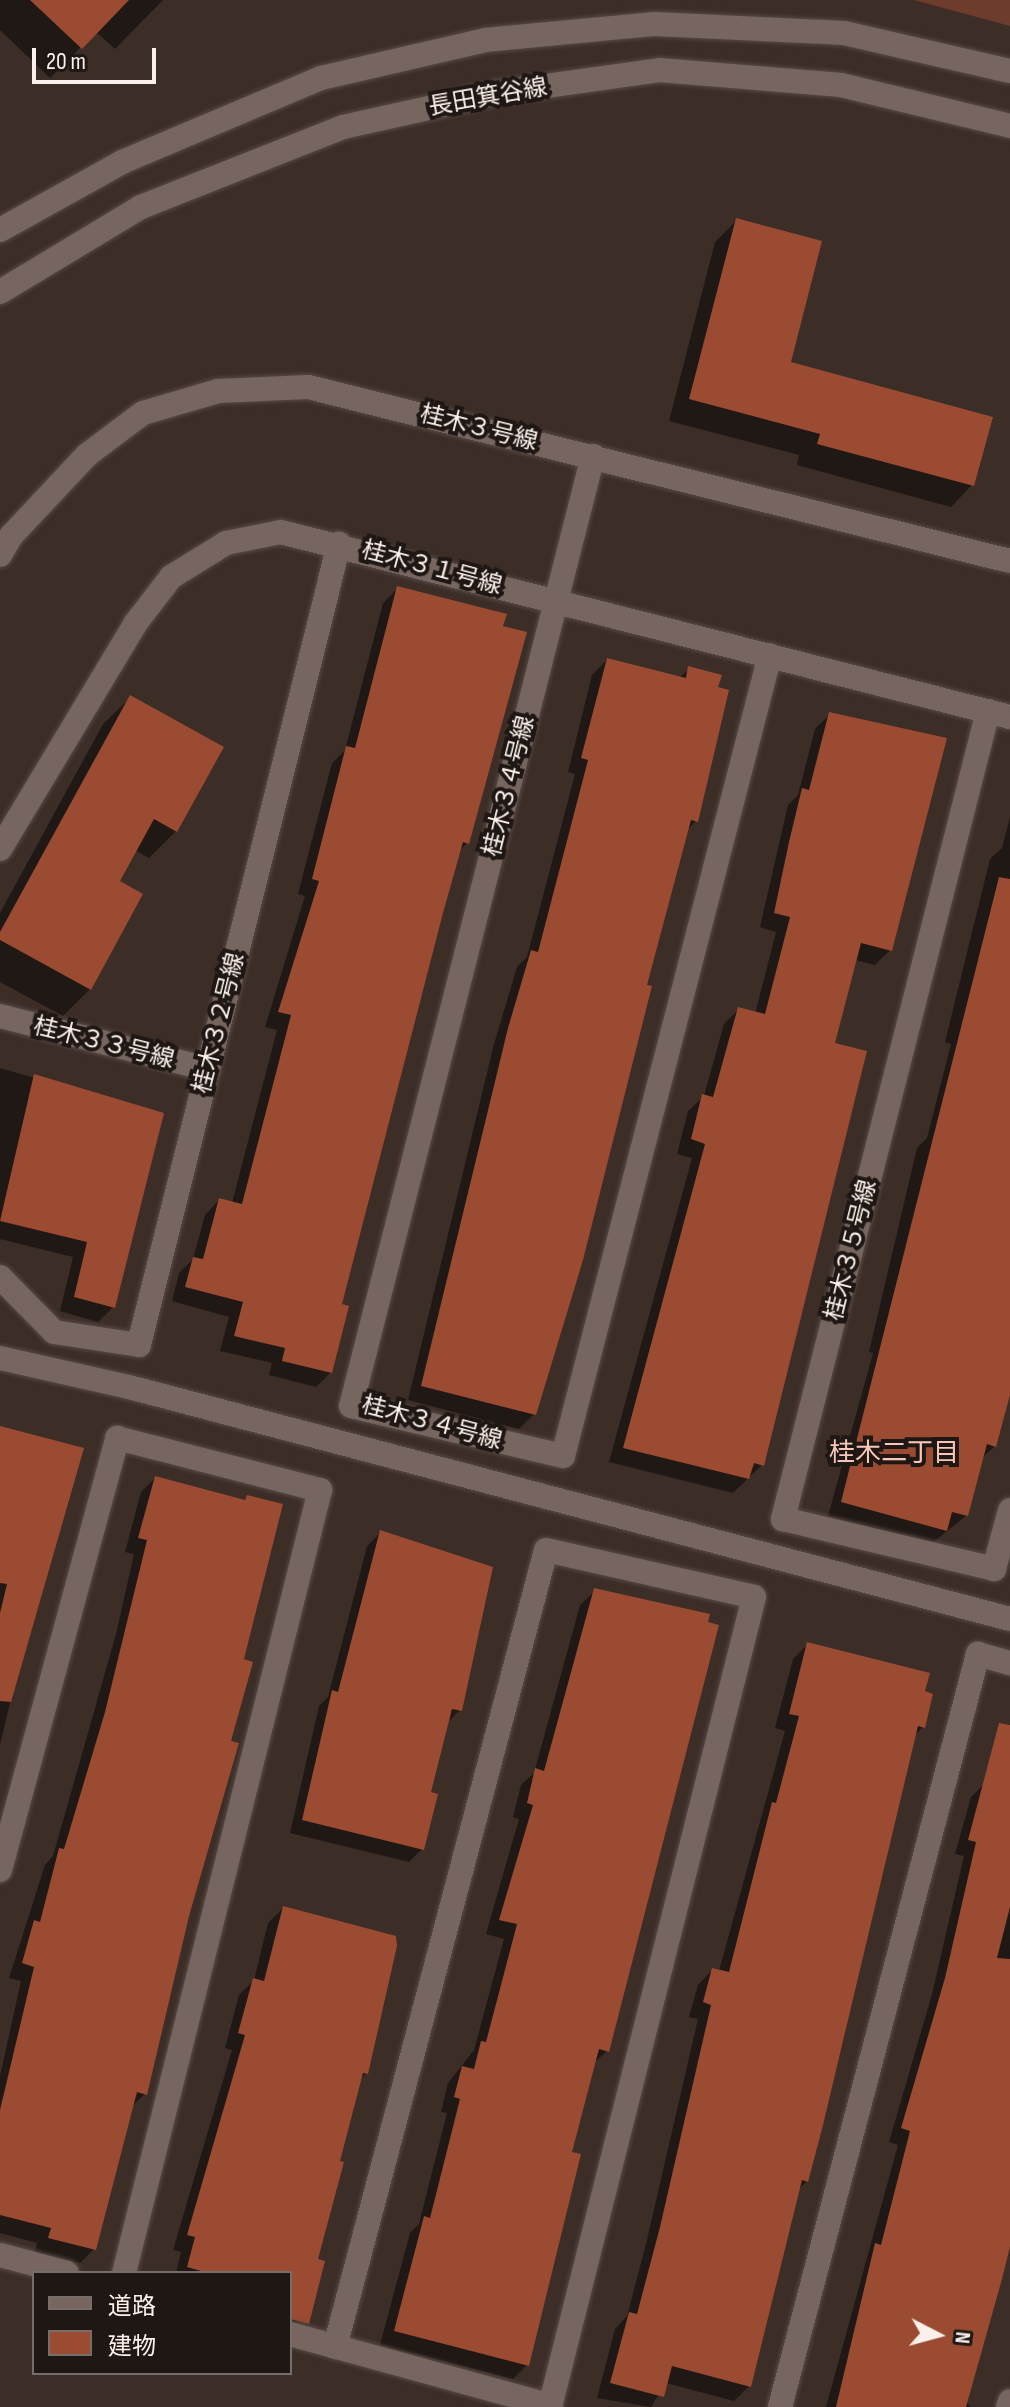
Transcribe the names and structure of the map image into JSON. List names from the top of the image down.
{
  "streets": {
    "street": [
      "長田箕谷線",
      "桂木３号線",
      "桂木３１号線",
      "桂木３４号線",
      "桂木３２号線",
      "桂木３３号線",
      "桂木３５号線"
    ]
  },
  "crossings": [
    ["桂木３号線", "桂木３４号線"],
    ["桂木３１号線", "桂木３４号線"],
    ["桂木３１号線", "桂木３２号線"],
    ["桂木３１号線", "桂木３５号線"],
    ["桂木３２号線", "桂木３３号線"]
  ],
  "districts": ["桂木二丁目"],
  "legend": ["道路", "建物"],
  "scale_bar": "20 m",
  "north": "right"
}
